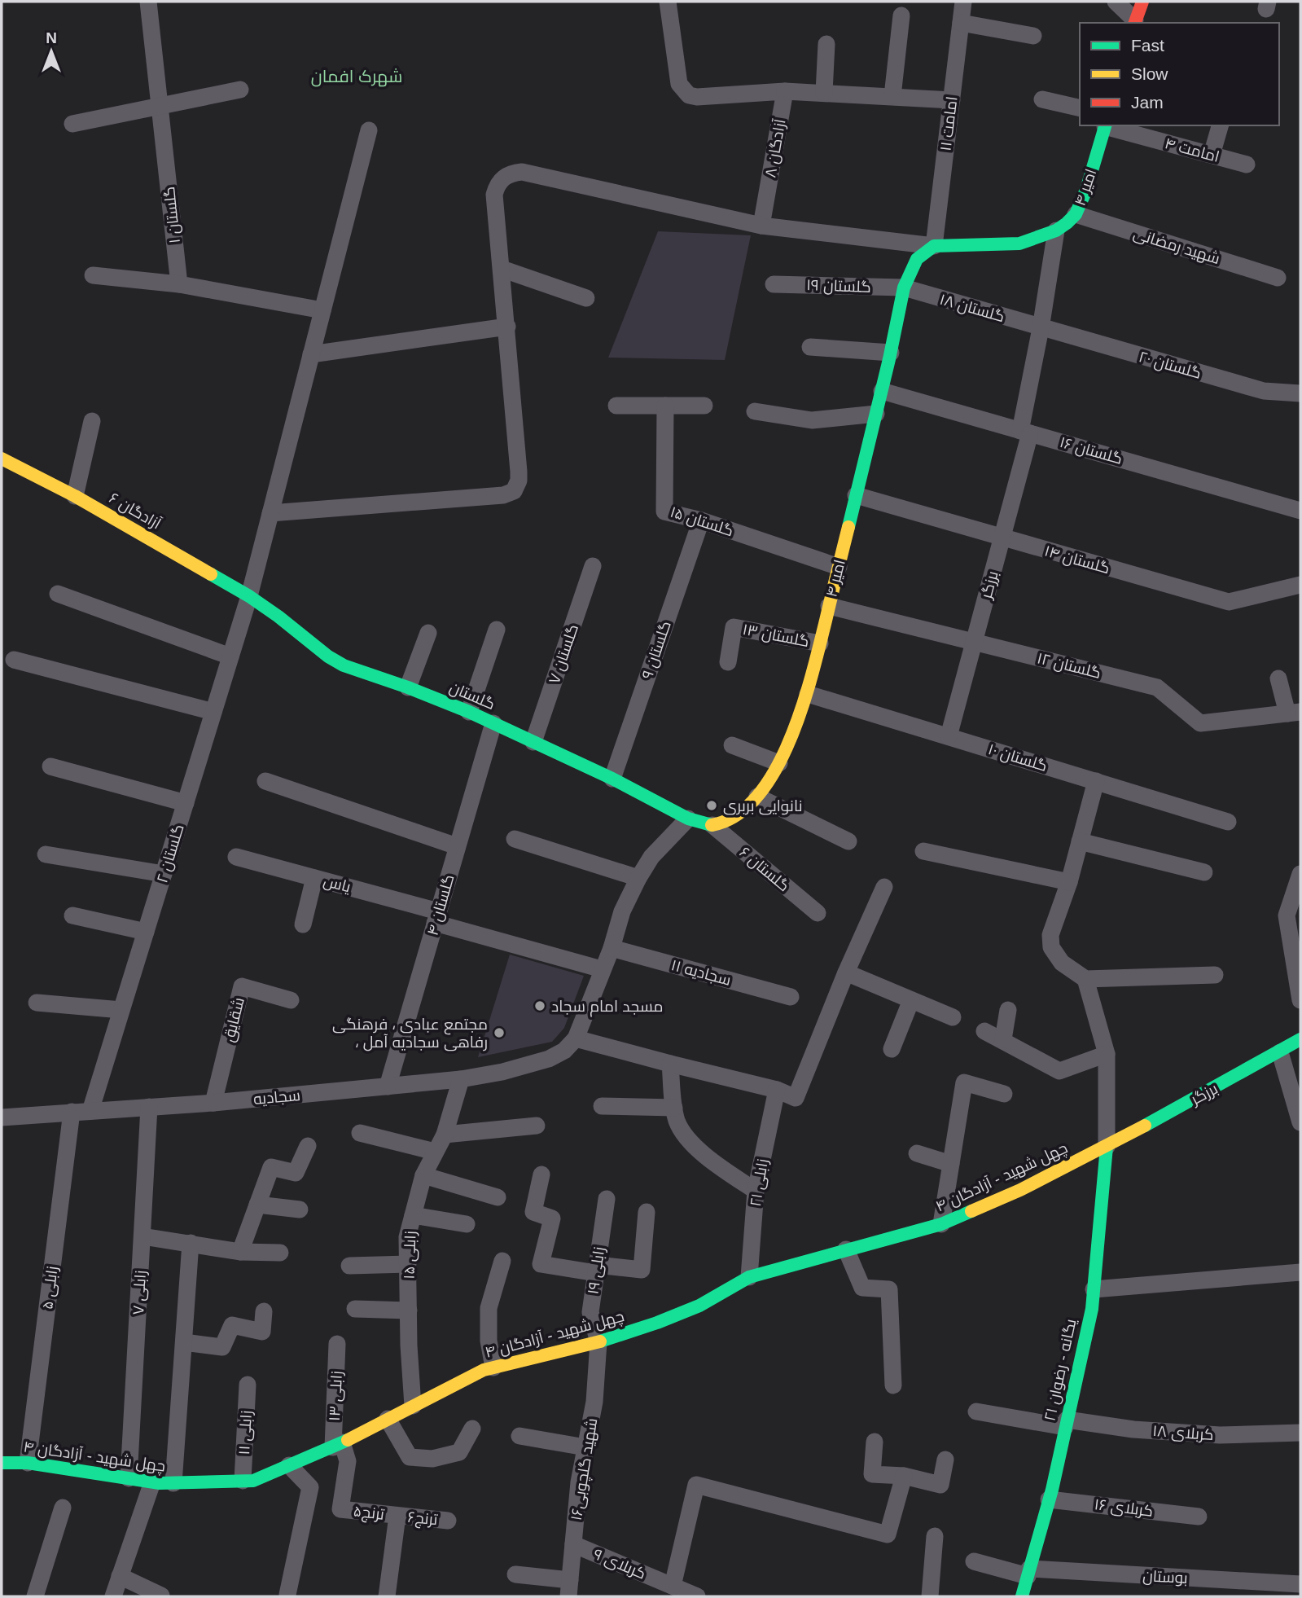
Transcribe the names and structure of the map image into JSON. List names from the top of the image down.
{
  "streets": {
    "street": [
      "امامت ۱۱",
      "آزادگان ۸",
      "امامت ۴",
      "امیر ۴",
      "گلستان ۱",
      "شهید رمضانی",
      "گلستان ۱۹",
      "گلستان ۱۸",
      "گلستان ۲۰",
      "گلستان ۱۶",
      "آزادگان ۶",
      "گلستان ۱۵",
      "گلستان ۱۴",
      "برزگر",
      "گلستان ۱۳",
      "گلستان ۹",
      "گلستان ۷",
      "گلستان ۱۲",
      "گلستان",
      "گلستان ۱۰",
      "گلستان ۲",
      "گلستان ۶",
      "یاس",
      "گلستان ۴",
      "سجادیه ۱۱",
      "شقایق",
      "سجادیه",
      "چهل شهید - آزادگان ۴",
      "زابلی ۲۱",
      "زابلی ۱۵",
      "زابلی ۱۹",
      "زابلی ۵",
      "زابلی ۷",
      "یگانه - رضوان ۲۱",
      "زابلی ۱۳",
      "زابلی ۱۱",
      "کربلای ۱۸",
      "شهید گلچوبی۱۶",
      "کربلای ۱۶",
      "ترنج۵",
      "ترنج۶",
      "کربلای ۹",
      "بوستان"
    ]
  },
  "crossings": [
    ["امامت ۱۱", "امیر ۴"],
    ["امیر ۴", "شهید رمضانی"],
    ["امیر ۴", "گلستان ۱۹"],
    ["امیر ۴", "گلستان ۱۸"],
    ["امیر ۴", "گلستان ۱۶"],
    ["امیر ۴", "گلستان ۱۵"],
    ["امیر ۴", "گلستان ۱۴"],
    ["امیر ۴", "برزگر"],
    ["امیر ۴", "گلستان ۱۳"],
    ["امیر ۴", "گلستان ۱۲"],
    ["امیر ۴", "گلستان ۱۰"],
    ["امیر ۴", "گلستان ۶"],
    ["گلستان ۱۹", "گلستان ۱۸"],
    ["گلستان ۱۸", "گلستان ۲۰"],
    ["گلستان ۱۸", "برزگر"],
    ["گلستان ۲۰", "برزگر"],
    ["گلستان ۱۶", "برزگر"],
    ["آزادگان ۶", "گلستان"],
    ["آزادگان ۶", "گلستان ۲"],
    ["گلستان ۱۵", "گلستان ۹"],
    ["گلستان ۱۴", "برزگر"],
    ["برزگر", "گلستان ۱۲"],
    ["برزگر", "گلستان ۱۰"],
    ["برزگر", "چهل شهید - آزادگان ۴"],
    ["برزگر", "یگانه - رضوان ۲۱"],
    ["گلستان ۹", "گلستان"],
    ["گلستان ۷", "گلستان"],
    ["گلستان", "گلستان ۲"],
    ["گلستان", "گلستان ۴"],
    ["گلستان ۲", "سجادیه"],
    ["یاس", "گلستان ۴"],
    ["گلستان ۴", "سجادیه"],
    ["شقایق", "سجادیه"],
    ["سجادیه", "زابلی ۱۵"],
    ["سجادیه", "زابلی ۵"],
    ["سجادیه", "زابلی ۷"],
    ["چهل شهید - آزادگان ۴", "زابلی ۲۱"],
    ["چهل شهید - آزادگان ۴", "زابلی ۱۵"],
    ["چهل شهید - آزادگان ۴", "زابلی ۱۹"],
    ["چهل شهید - آزادگان ۴", "زابلی ۵"],
    ["چهل شهید - آزادگان ۴", "زابلی ۷"],
    ["چهل شهید - آزادگان ۴", "یگانه - رضوان ۲۱"],
    ["چهل شهید - آزادگان ۴", "زابلی ۱۳"],
    ["چهل شهید - آزادگان ۴", "زابلی ۱۱"],
    ["چهل شهید - آزادگان ۴", "شهید گلچوبی۱۶"],
    ["زابلی ۱۹", "شهید گلچوبی۱۶"],
    ["یگانه - رضوان ۲۱", "کربلای ۱۸"],
    ["یگانه - رضوان ۲۱", "کربلای ۱۶"],
    ["یگانه - رضوان ۲۱", "بوستان"],
    ["زابلی ۱۳", "ترنج۵"],
    ["شهید گلچوبی۱۶", "کربلای ۹"],
    ["ترنج۵", "ترنج۶"]
  ],
  "districts": ["شهرک افمان"],
  "places": ["نانوایی بربری", "مسجد امام سجاد", "مجتمع عبادی ، فرهنگی ، رفاهی سجادیه آمل"],
  "legend": ["Fast", "Slow", "Jam"],
  "north": "top"
}
